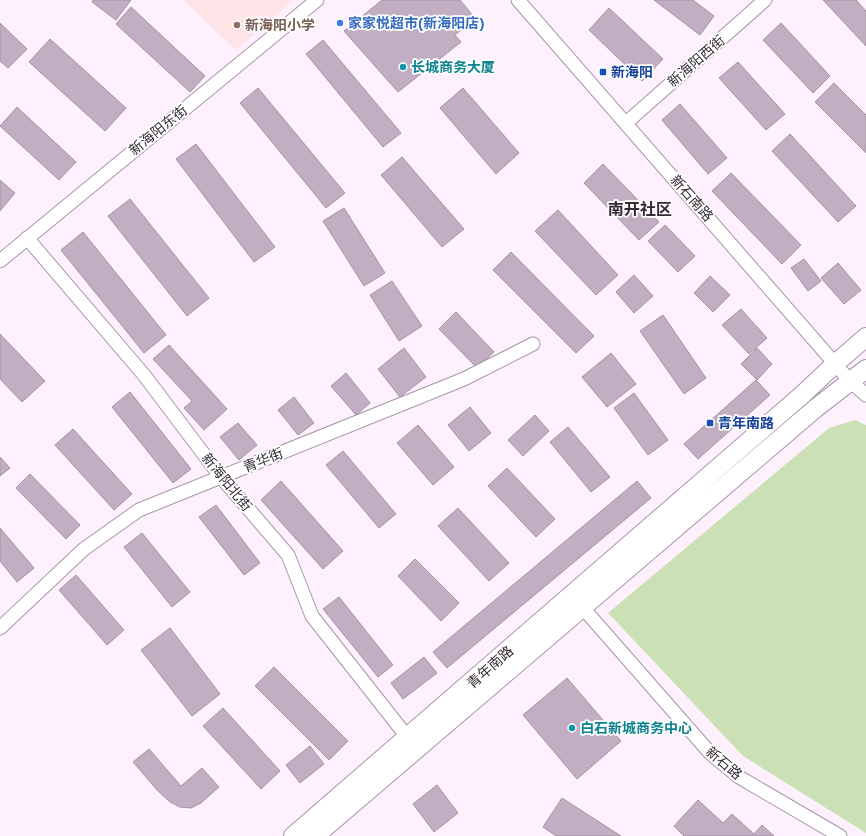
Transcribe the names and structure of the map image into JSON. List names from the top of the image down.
{
  "streets": {
    "main road": ["青年南路"],
    "street": [
      "新海阳西街",
      "新海阳东街",
      "新石南路",
      "青华街",
      "新海阳北街",
      "新石路"
    ]
  },
  "crossings": [
    ["新海阳西街", "新石南路"],
    ["新海阳东街", "新海阳北街"],
    ["新石南路", "青年南路"],
    ["青华街", "新海阳北街"],
    ["新海阳北街", "青年南路"],
    ["青年南路", "新石路"]
  ],
  "districts": ["南开社区"],
  "places": {
    "other": [
      "家家悦超市(新海阳店)",
      "新海阳小学",
      "长城商务大厦",
      "白石新城商务中心"
    ],
    "transit": ["新海阳", "青年南路"]
  }
}
